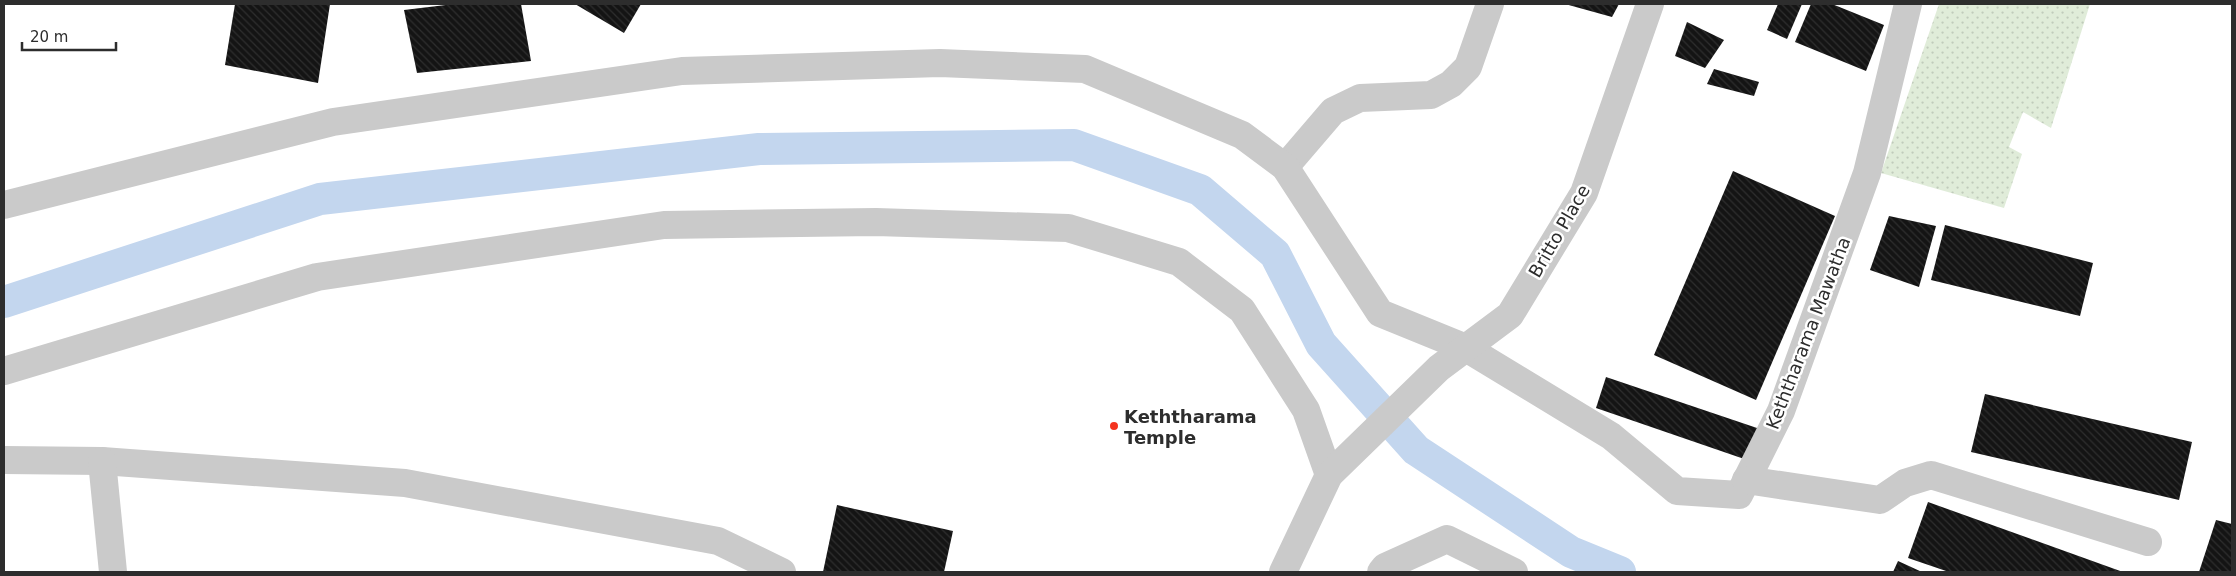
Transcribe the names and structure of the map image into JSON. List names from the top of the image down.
{
  "streets": {
    "street": ["Britto Place", "Keththarama Mawatha"]
  },
  "crossings": [
    ["Britto Place", "Keththarama Mawatha"]
  ],
  "places": ["Keththarama Temple"],
  "scale_bar": "20 m"
}
